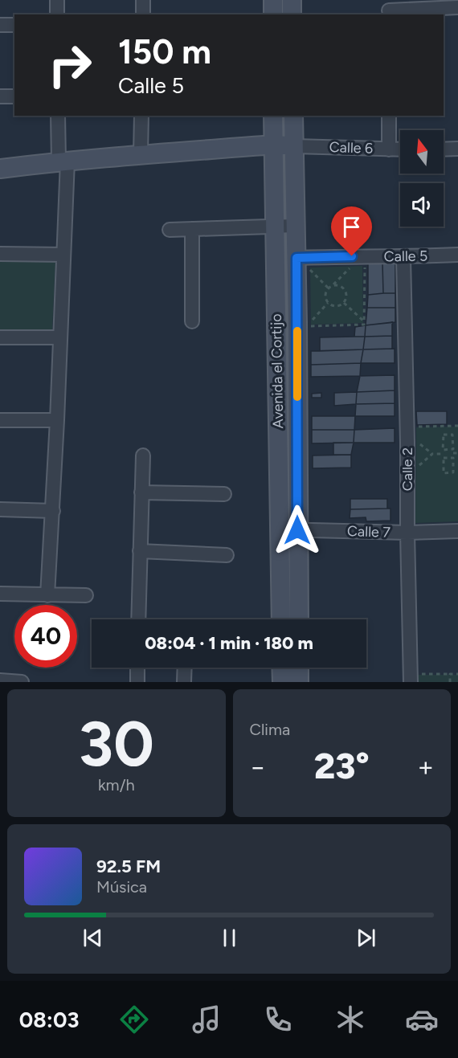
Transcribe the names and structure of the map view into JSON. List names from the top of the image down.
{
  "streets": {
    "street": [
      "Calle 6",
      "Calle 5",
      "Avenida el Cortijo",
      "Calle 2",
      "Calle 7"
    ]
  },
  "crossings": [
    ["Calle 6", "Avenida el Cortijo"],
    ["Calle 5", "Avenida el Cortijo"],
    ["Calle 5", "Calle 2"],
    ["Avenida el Cortijo", "Calle 7"],
    ["Calle 2", "Calle 7"]
  ],
  "north": "top",
  "page": {
    "turn": ["150 m", "Calle 5"],
    "limit": "40",
    "trip": "08:04 · 1 min · 180 m",
    "tile": [
      ["30", "km/h"],
      "Clima"
    ],
    "heat": ["−", "23°", "+"],
    "song": ["92.5 FM", "Música"],
    "tabs": "08:03"
  }
}
